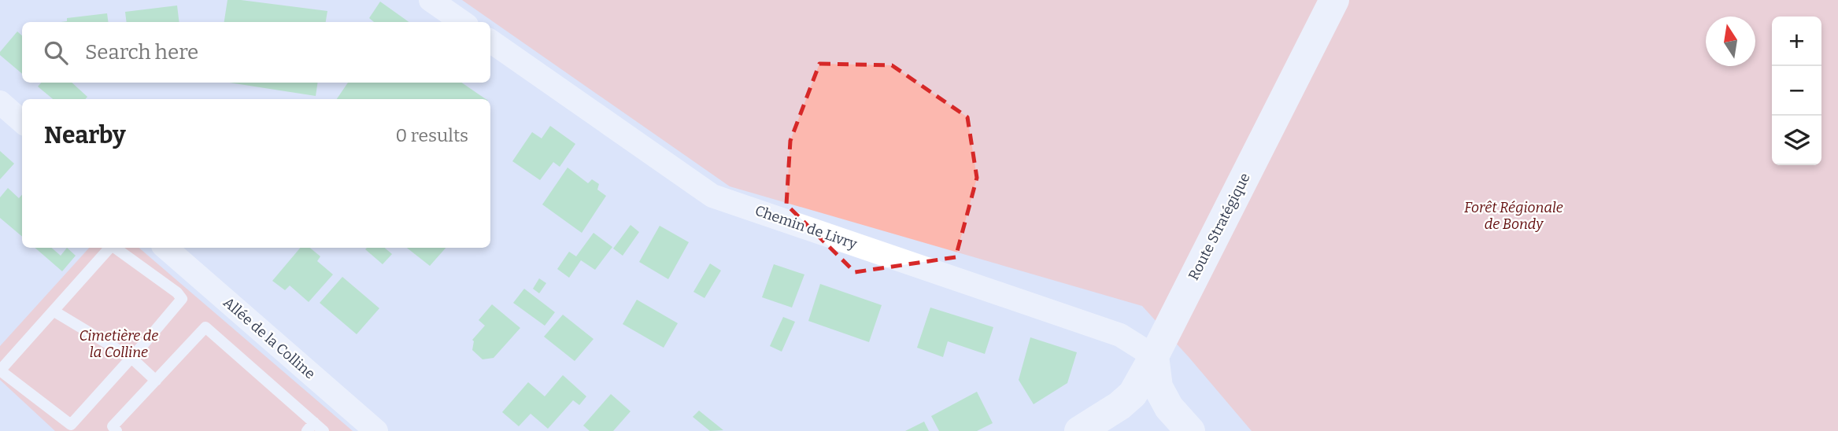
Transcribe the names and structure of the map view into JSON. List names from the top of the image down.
{
  "streets": {
    "street": ["Route Stratégique", "Chemin de Livry", "Allée de la Colline"]
  },
  "crossings": [
    ["Route Stratégique", "Chemin de Livry"]
  ],
  "parks": ["Forêt Régionale de Bondy", "Cimetière de la Colline"],
  "north": "top",
  "page": {
    "map_buttons": ["+", "−"],
    "search": "Search here",
    "heading": ["Nearby", "0 results"]
  }
}
